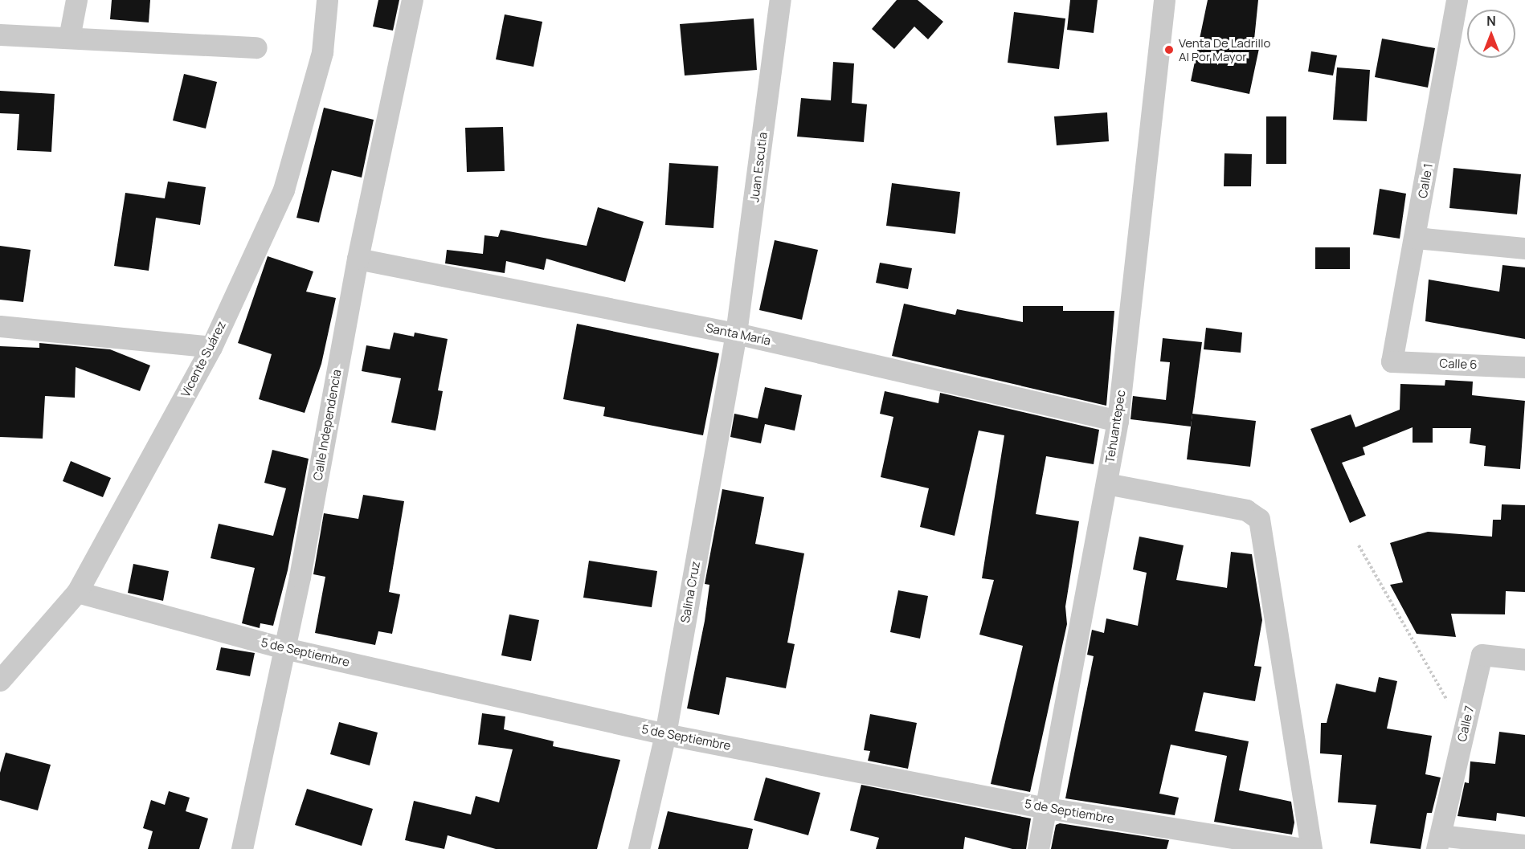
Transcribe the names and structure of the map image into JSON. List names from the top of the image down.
{
  "streets": {
    "street": [
      "Juan Escutia",
      "Calle 1",
      "Santa María",
      "Vicente Suárez",
      "Calle 6",
      "Calle Independencia",
      "Tehuantepec",
      "Salina Cruz",
      "5 de Septiembre",
      "Calle 7"
    ]
  },
  "crossings": [
    ["Juan Escutia", "Santa María"],
    ["Juan Escutia", "Salina Cruz"],
    ["Calle 1", "Calle 6"],
    ["Santa María", "Calle Independencia"],
    ["Santa María", "Tehuantepec"],
    ["Santa María", "Salina Cruz"],
    ["Vicente Suárez", "5 de Septiembre"],
    ["Calle Independencia", "5 de Septiembre"],
    ["Tehuantepec", "5 de Septiembre"],
    ["Salina Cruz", "5 de Septiembre"]
  ],
  "places": ["Venta De Ladrillo Al Por Mayor"],
  "north": "top"
}
